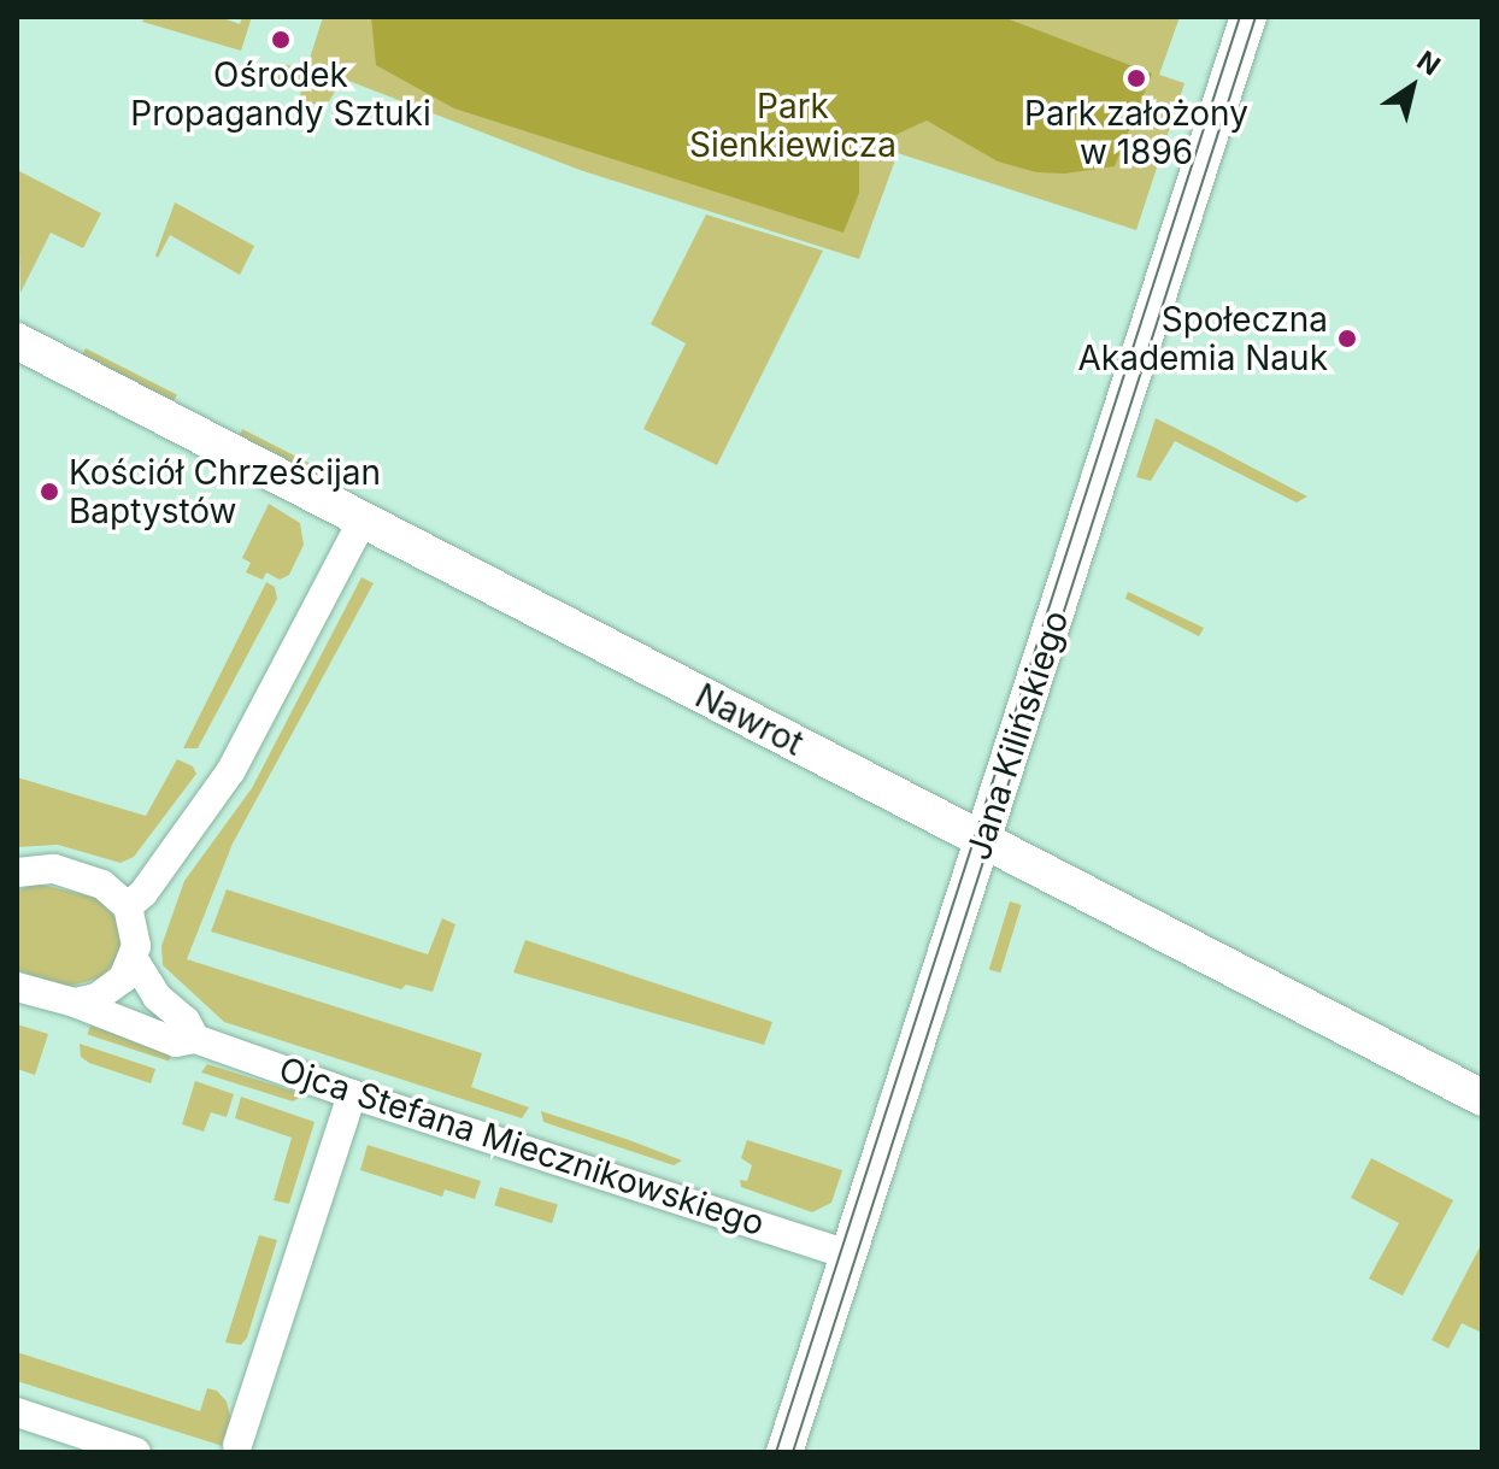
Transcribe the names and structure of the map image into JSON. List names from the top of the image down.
{
  "streets": {
    "street": ["Nawrot", "Jana Kilińskiego", "Ojca Stefana Miecznikowskiego"]
  },
  "crossings": [
    ["Nawrot", "Jana Kilińskiego"],
    ["Jana Kilińskiego", "Ojca Stefana Miecznikowskiego"]
  ],
  "parks": ["Park Sienkiewicza"],
  "places": [
    "Ośrodek Propagandy Sztuki",
    "Park założony w 1896",
    "Społeczna Akademia Nauk",
    "Kościół Chrześcijan Baptystów"
  ],
  "north": "top right"
}
